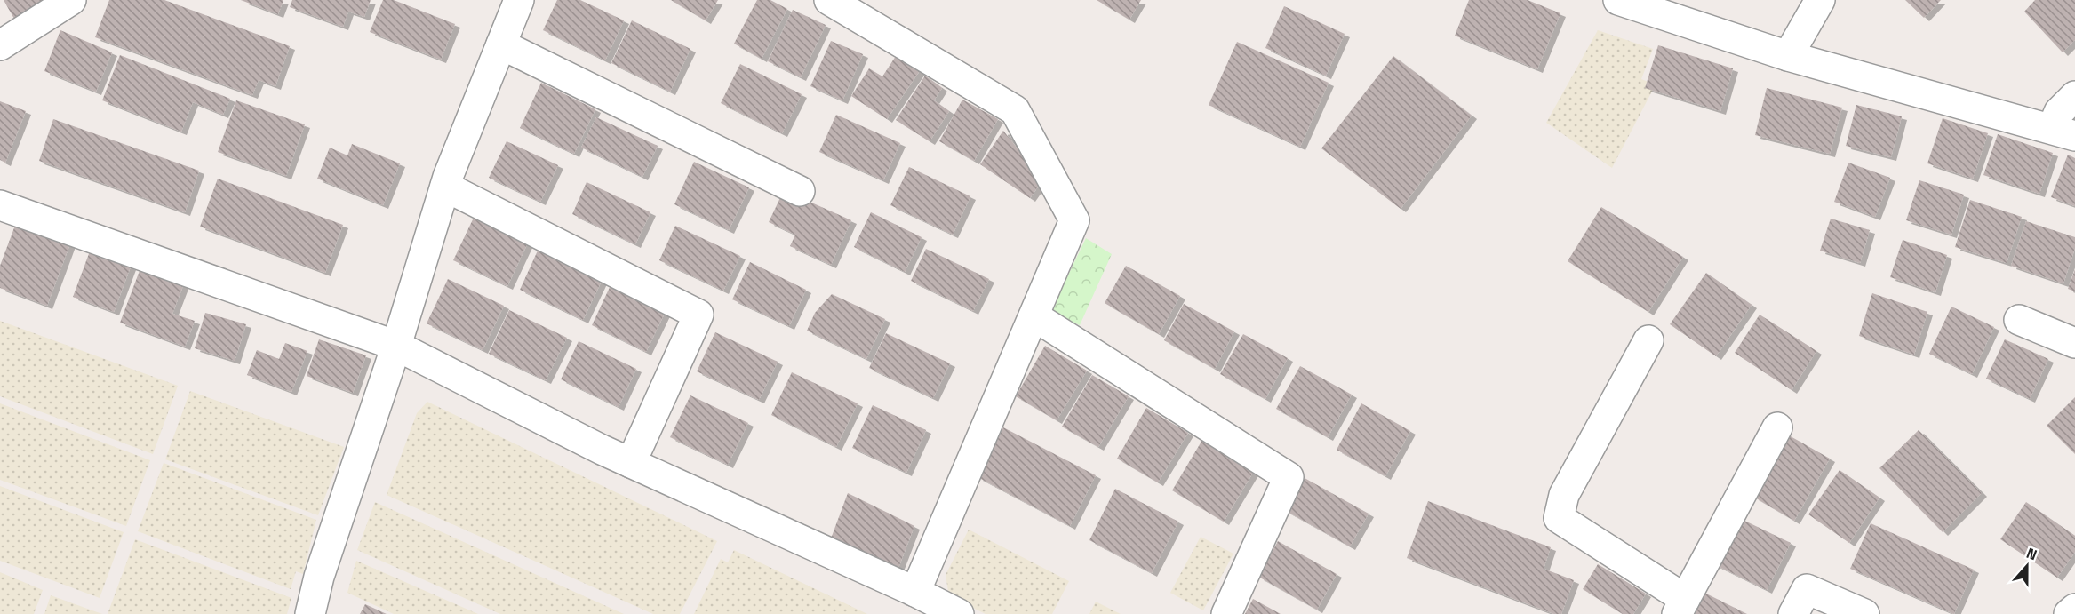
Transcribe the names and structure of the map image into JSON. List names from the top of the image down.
{
  "north": "top"
}
